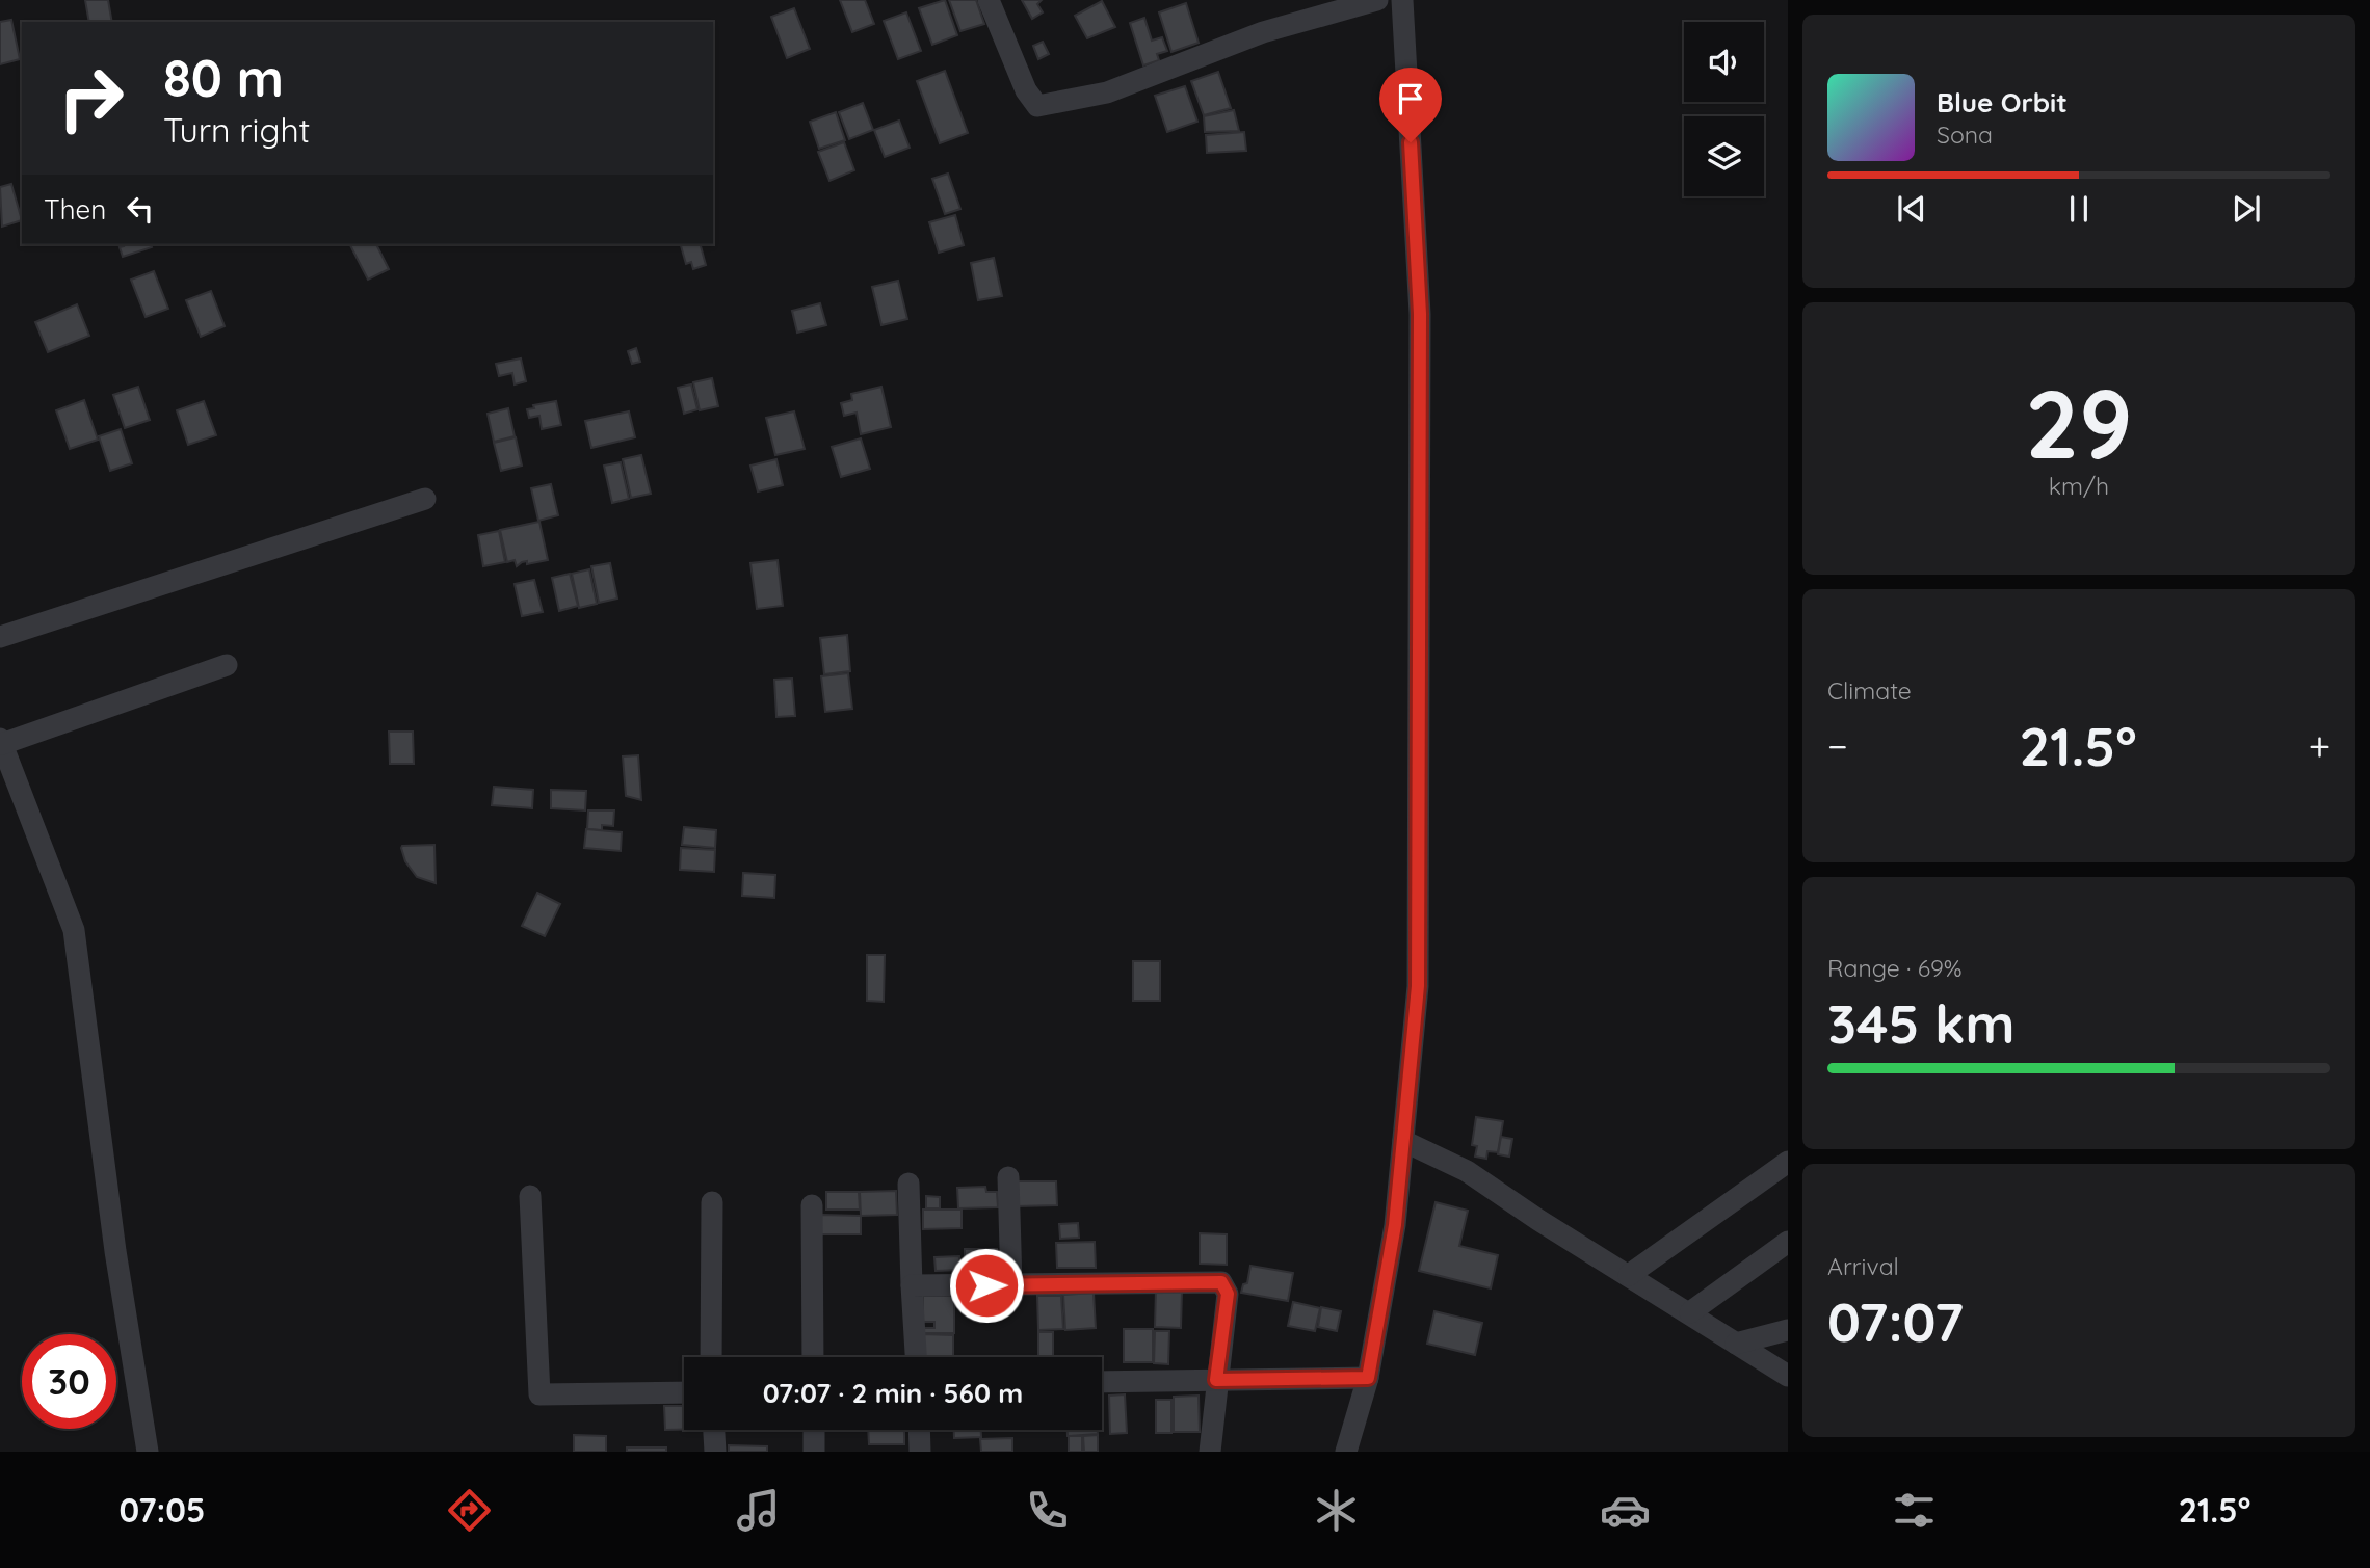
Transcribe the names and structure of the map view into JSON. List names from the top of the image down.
{
  "page": {
    "turn": ["80 m", "Turn right"],
    "song": ["Blue Orbit", "Sona"],
    "then": "Then",
    "tile": [
      ["29", "km/h"],
      "Climate",
      ["Range · 69%", "345 km"],
      ["Arrival", "07:07"]
    ],
    "heat": ["−", "21.5°", "+"],
    "limit": "30",
    "trip": "07:07 · 2 min · 560 m",
    "tabs": ["07:05", "21.5°"]
  }
}
